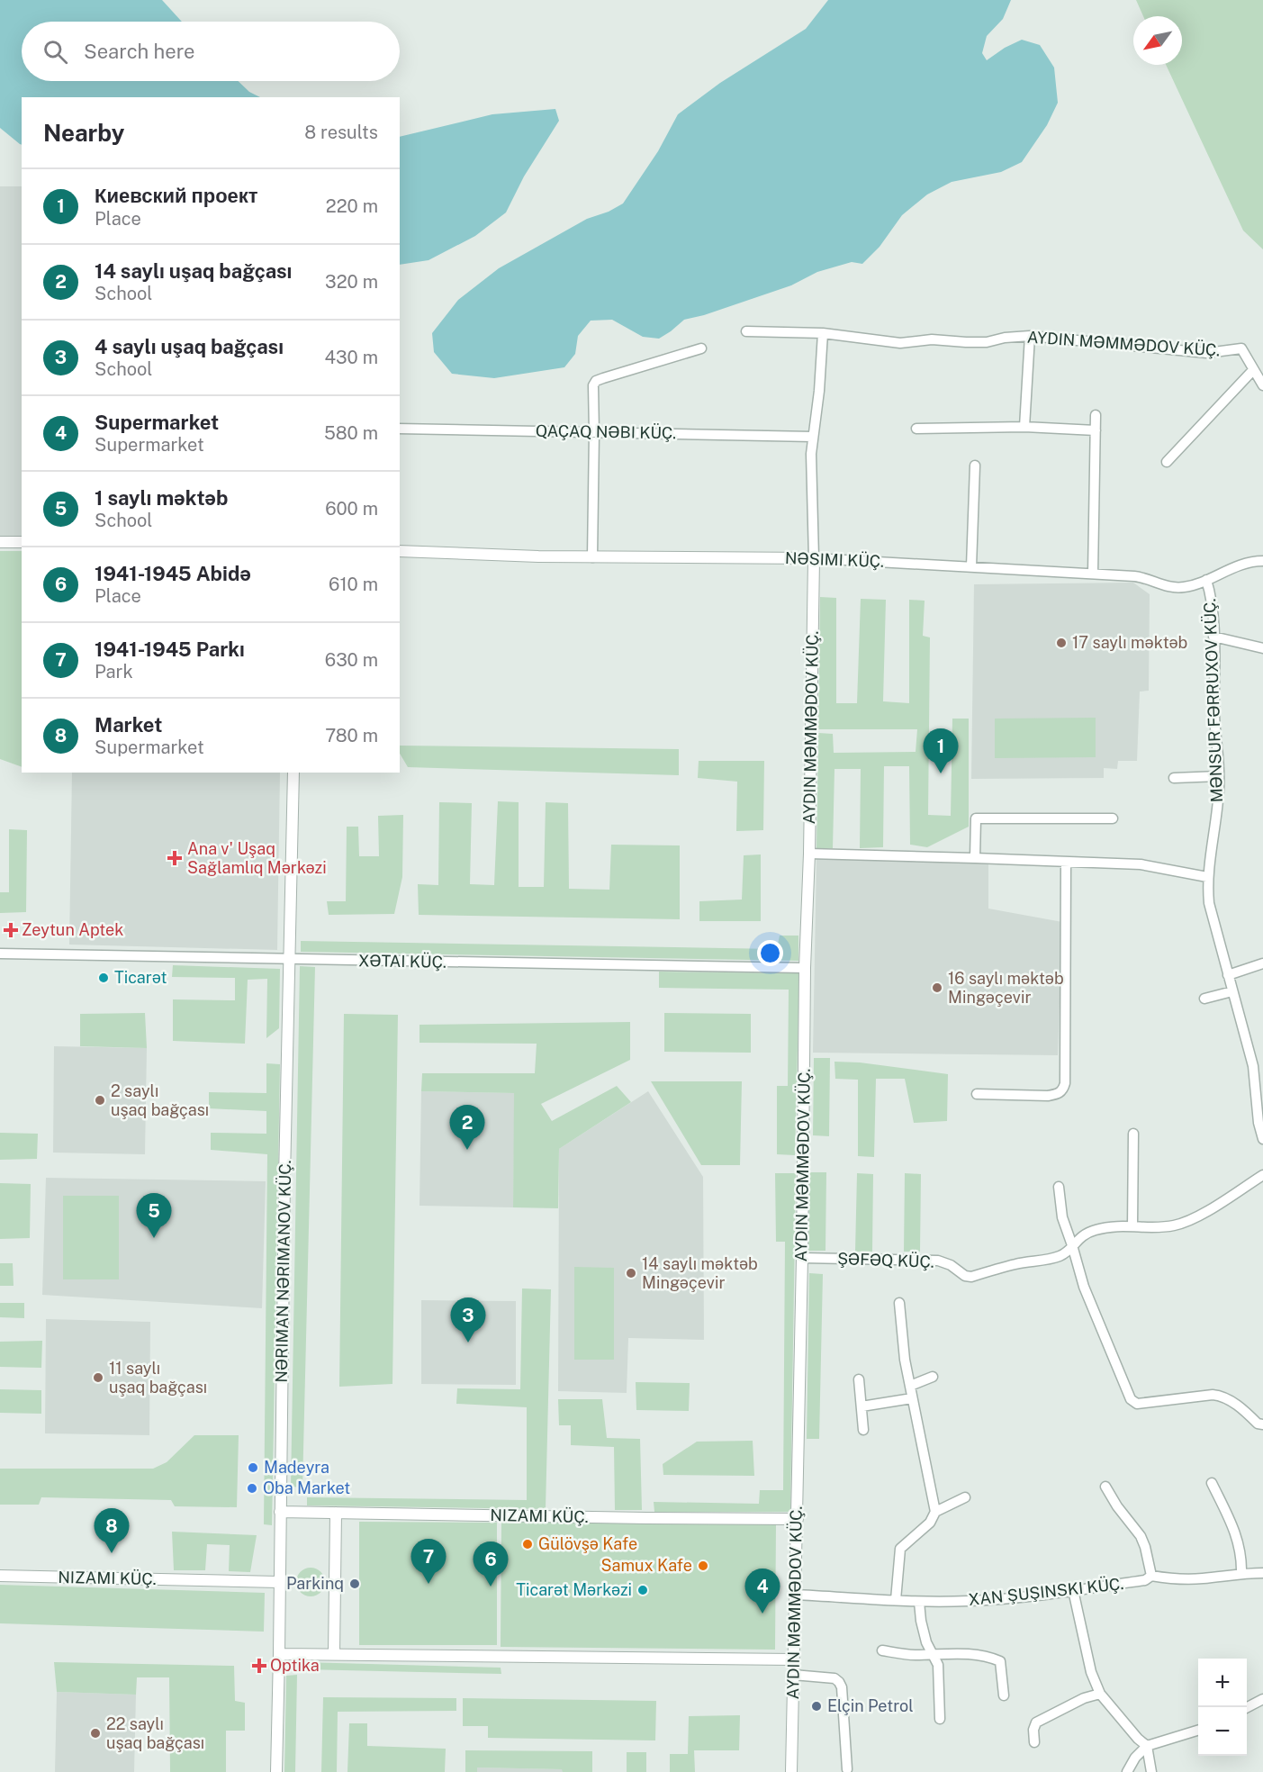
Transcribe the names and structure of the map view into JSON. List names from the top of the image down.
{
  "streets": {
    "street": [
      "QAÇAQ NƏBI KÜÇ.",
      "NƏSIMI KÜÇ.",
      "MƏNSUR FƏRRUXOV KÜÇ.",
      "XƏTAI KÜÇ.",
      "ŞƏFƏQ KÜÇ.",
      "NƏRIMAN NƏRIMANOV KÜÇ.",
      "NIZAMI KÜÇ.",
      "XAN ŞUŞINSKI KÜÇ."
    ]
  },
  "crossings": [
    ["NƏSIMI KÜÇ.", "MƏNSUR FƏRRUXOV KÜÇ."],
    ["XƏTAI KÜÇ.", "NƏRIMAN NƏRIMANOV KÜÇ."],
    ["NƏRIMAN NƏRIMANOV KÜÇ.", "NIZAMI KÜÇ."]
  ],
  "places": {
    "other": [
      "17 saylı məktəb",
      "Ticarət",
      "16 saylı məktəb Mingəçevir",
      "2 saylı uşaq bağçası",
      "14 saylı məktəb Mingəçevir",
      "11 saylı uşaq bağçası",
      "Madeyra",
      "Oba Market",
      "Gülövşə Kafe",
      "Samux Kafe",
      "Parkinq",
      "Ticarət Mərkəzi",
      "Elçin Petrol",
      "22 saylı uşaq bağçası"
    ],
    "health": ["Ana v' Uşaq Sağlamlıq Mərkəzi", "Zeytun Aptek", "Optika"]
  },
  "north": "bottom left",
  "page": {
    "search": "Search here",
    "heading": ["Nearby", "8 results"],
    "list": [
      {
        "mark": "1",
        "name": "Киевский проект",
        "note": "Place",
        "value": "220 m"
      },
      {
        "mark": "2",
        "name": "14 saylı uşaq bağçası",
        "note": "School",
        "value": "320 m"
      },
      {
        "mark": "3",
        "name": "4 saylı uşaq bağçası",
        "note": "School",
        "value": "430 m"
      },
      {
        "mark": "4",
        "name": "Supermarket",
        "note": "Supermarket",
        "value": "580 m"
      },
      {
        "mark": "5",
        "name": "1 saylı məktəb",
        "note": "School",
        "value": "600 m"
      },
      {
        "mark": "6",
        "name": "1941-1945 Abidə",
        "note": "Place",
        "value": "610 m"
      },
      {
        "mark": "7",
        "name": "1941-1945 Parkı",
        "note": "Park",
        "value": "630 m"
      },
      {
        "mark": "8",
        "name": "Market",
        "note": "Supermarket",
        "value": "780 m"
      }
    ],
    "pins": [
      "1",
      "2",
      "5",
      "3",
      "8",
      "7",
      "6",
      "4"
    ],
    "map_buttons": ["+", "−"]
  }
}
